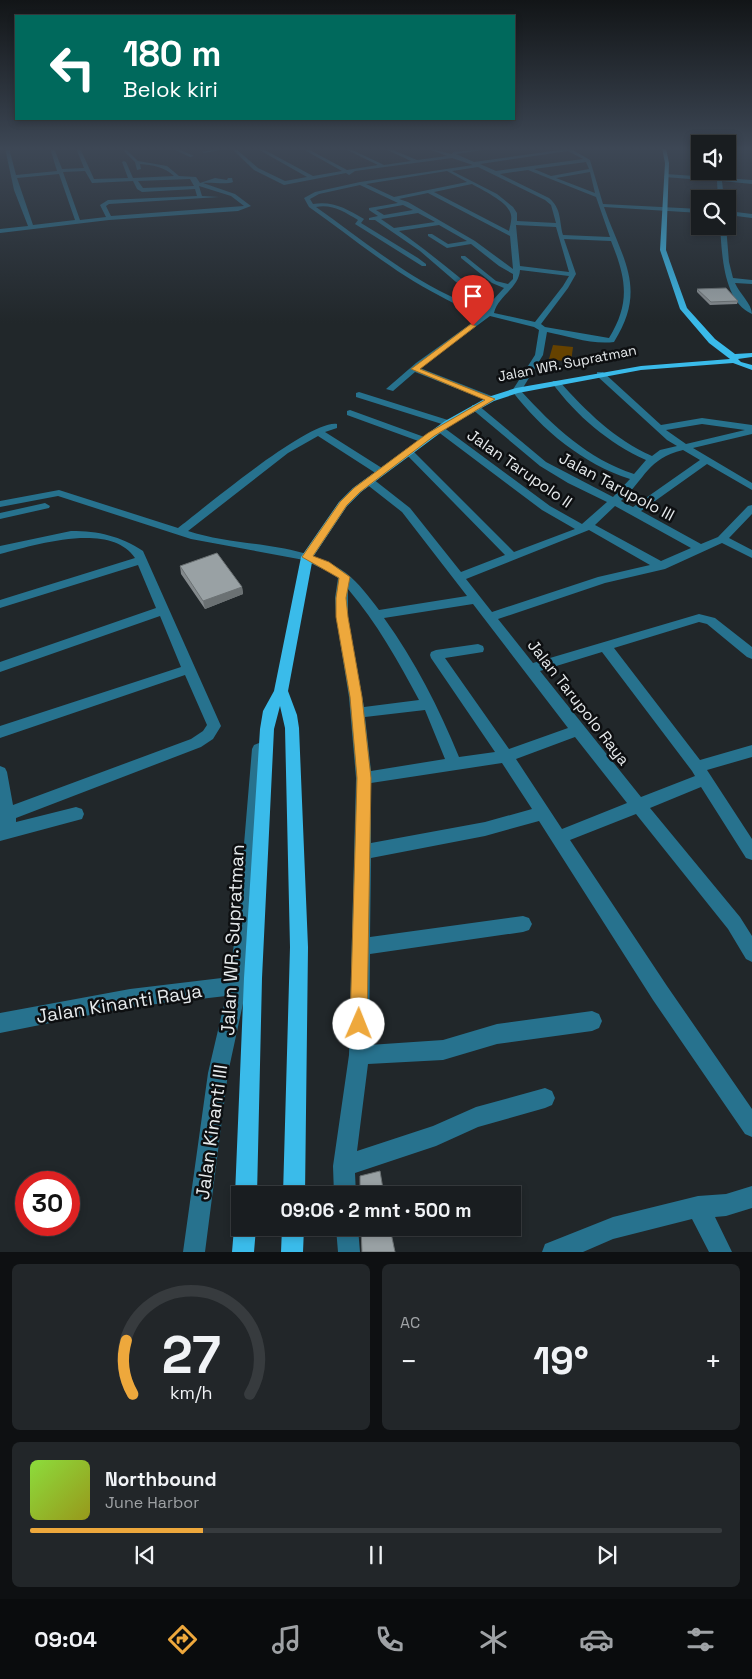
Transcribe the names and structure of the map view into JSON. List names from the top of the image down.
{
  "streets": {
    "main road": ["Jalan WR. Supratman"],
    "street": [
      "Jalan Tarupolo II",
      "Jalan Tarupolo III",
      "Jalan Tarupolo Raya",
      "Jalan Kinanti Raya",
      "Jalan Kinanti III"
    ]
  },
  "crossings": [
    ["Jalan WR. Supratman", "Jalan Tarupolo II"],
    ["Jalan WR. Supratman", "Jalan Tarupolo III"],
    ["Jalan WR. Supratman", "Jalan Tarupolo Raya"],
    ["Jalan WR. Supratman", "Jalan Kinanti III"],
    ["Jalan Kinanti Raya", "Jalan Kinanti III"]
  ],
  "page": {
    "turn": ["180 m", "Belok kiri"],
    "limit": "30",
    "trip": "09:06 · 2 mnt · 500 m",
    "tile": "AC",
    "heat": ["−", "19°", "+"],
    "song": ["Northbound", "June Harbor"],
    "tabs": "09:04",
    "gauge": ["27", "km/h"]
  }
}
